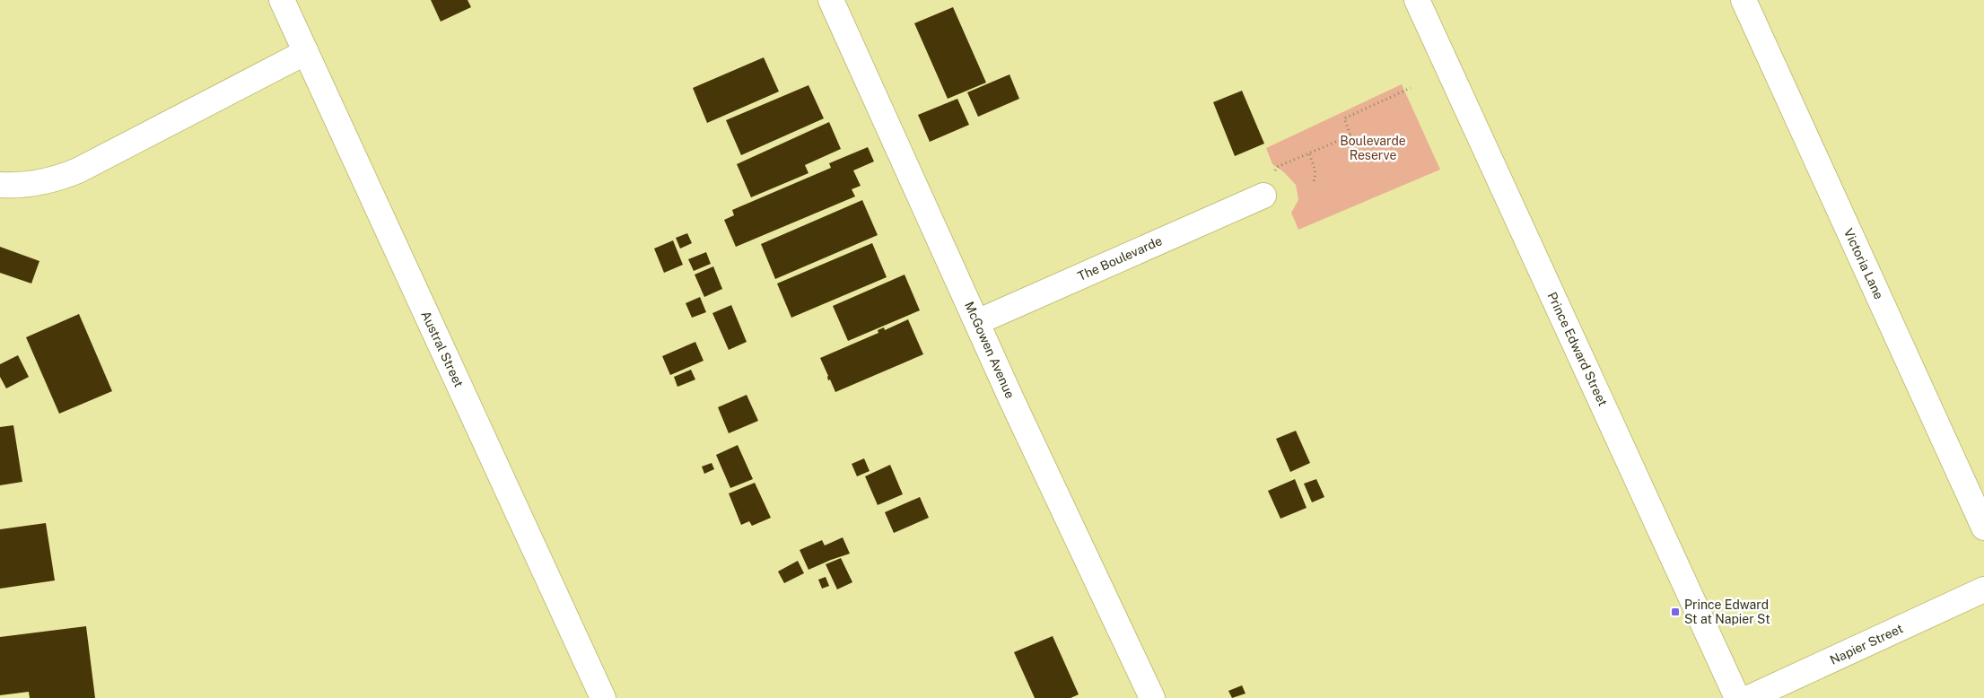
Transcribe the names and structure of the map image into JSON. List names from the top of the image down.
{
  "streets": {
    "street": [
      "The Boulevarde",
      "Victoria Lane",
      "Austral Street",
      "Prince Edward Street",
      "McGowen Avenue",
      "Napier Street"
    ]
  },
  "crossings": [
    ["The Boulevarde", "McGowen Avenue"]
  ],
  "parks": ["Boulevarde Reserve"],
  "places": {
    "transit": ["Prince Edward St at Napier St"]
  }
}
